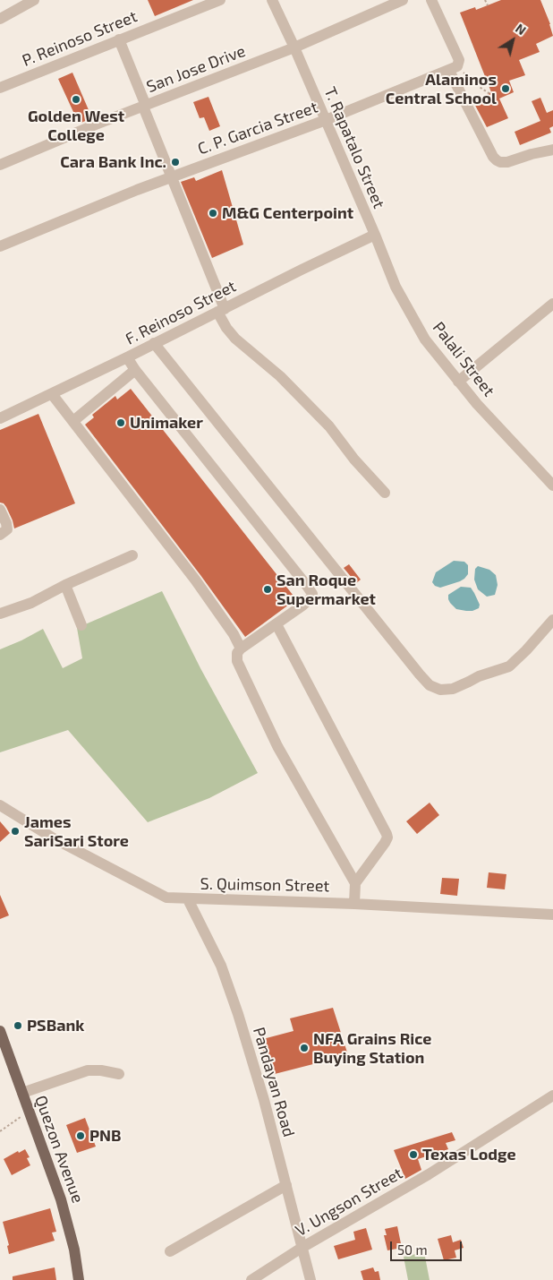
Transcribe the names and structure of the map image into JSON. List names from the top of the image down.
{
  "streets": {
    "main road": ["Quezon Avenue"],
    "street": [
      "P. Reinoso Street",
      "San Jose Drive",
      "C. P. Garcia Street",
      "T. Rapatalo Street",
      "F. Reinoso Street",
      "Palali Street",
      "S. Quimson Street",
      "Pandayan Road",
      "V. Ungson Street"
    ]
  },
  "crossings": [
    ["San Jose Drive", "T. Rapatalo Street"],
    ["C. P. Garcia Street", "T. Rapatalo Street"],
    ["T. Rapatalo Street", "F. Reinoso Street"],
    ["T. Rapatalo Street", "Palali Street"],
    ["F. Reinoso Street", "Palali Street"],
    ["S. Quimson Street", "Pandayan Road"],
    ["Pandayan Road", "V. Ungson Street"]
  ],
  "places": [
    "Alaminos Central School",
    "Golden West College",
    "Cara Bank Inc.",
    "M&G Centerpoint",
    "Unimaker",
    "San Roque Supermarket",
    "James SariSari Store",
    "PSBank",
    "NFA Grains Rice Buying Station",
    "PNB",
    "Texas Lodge"
  ],
  "scale_bar": "50 m",
  "north": "top right"
}
